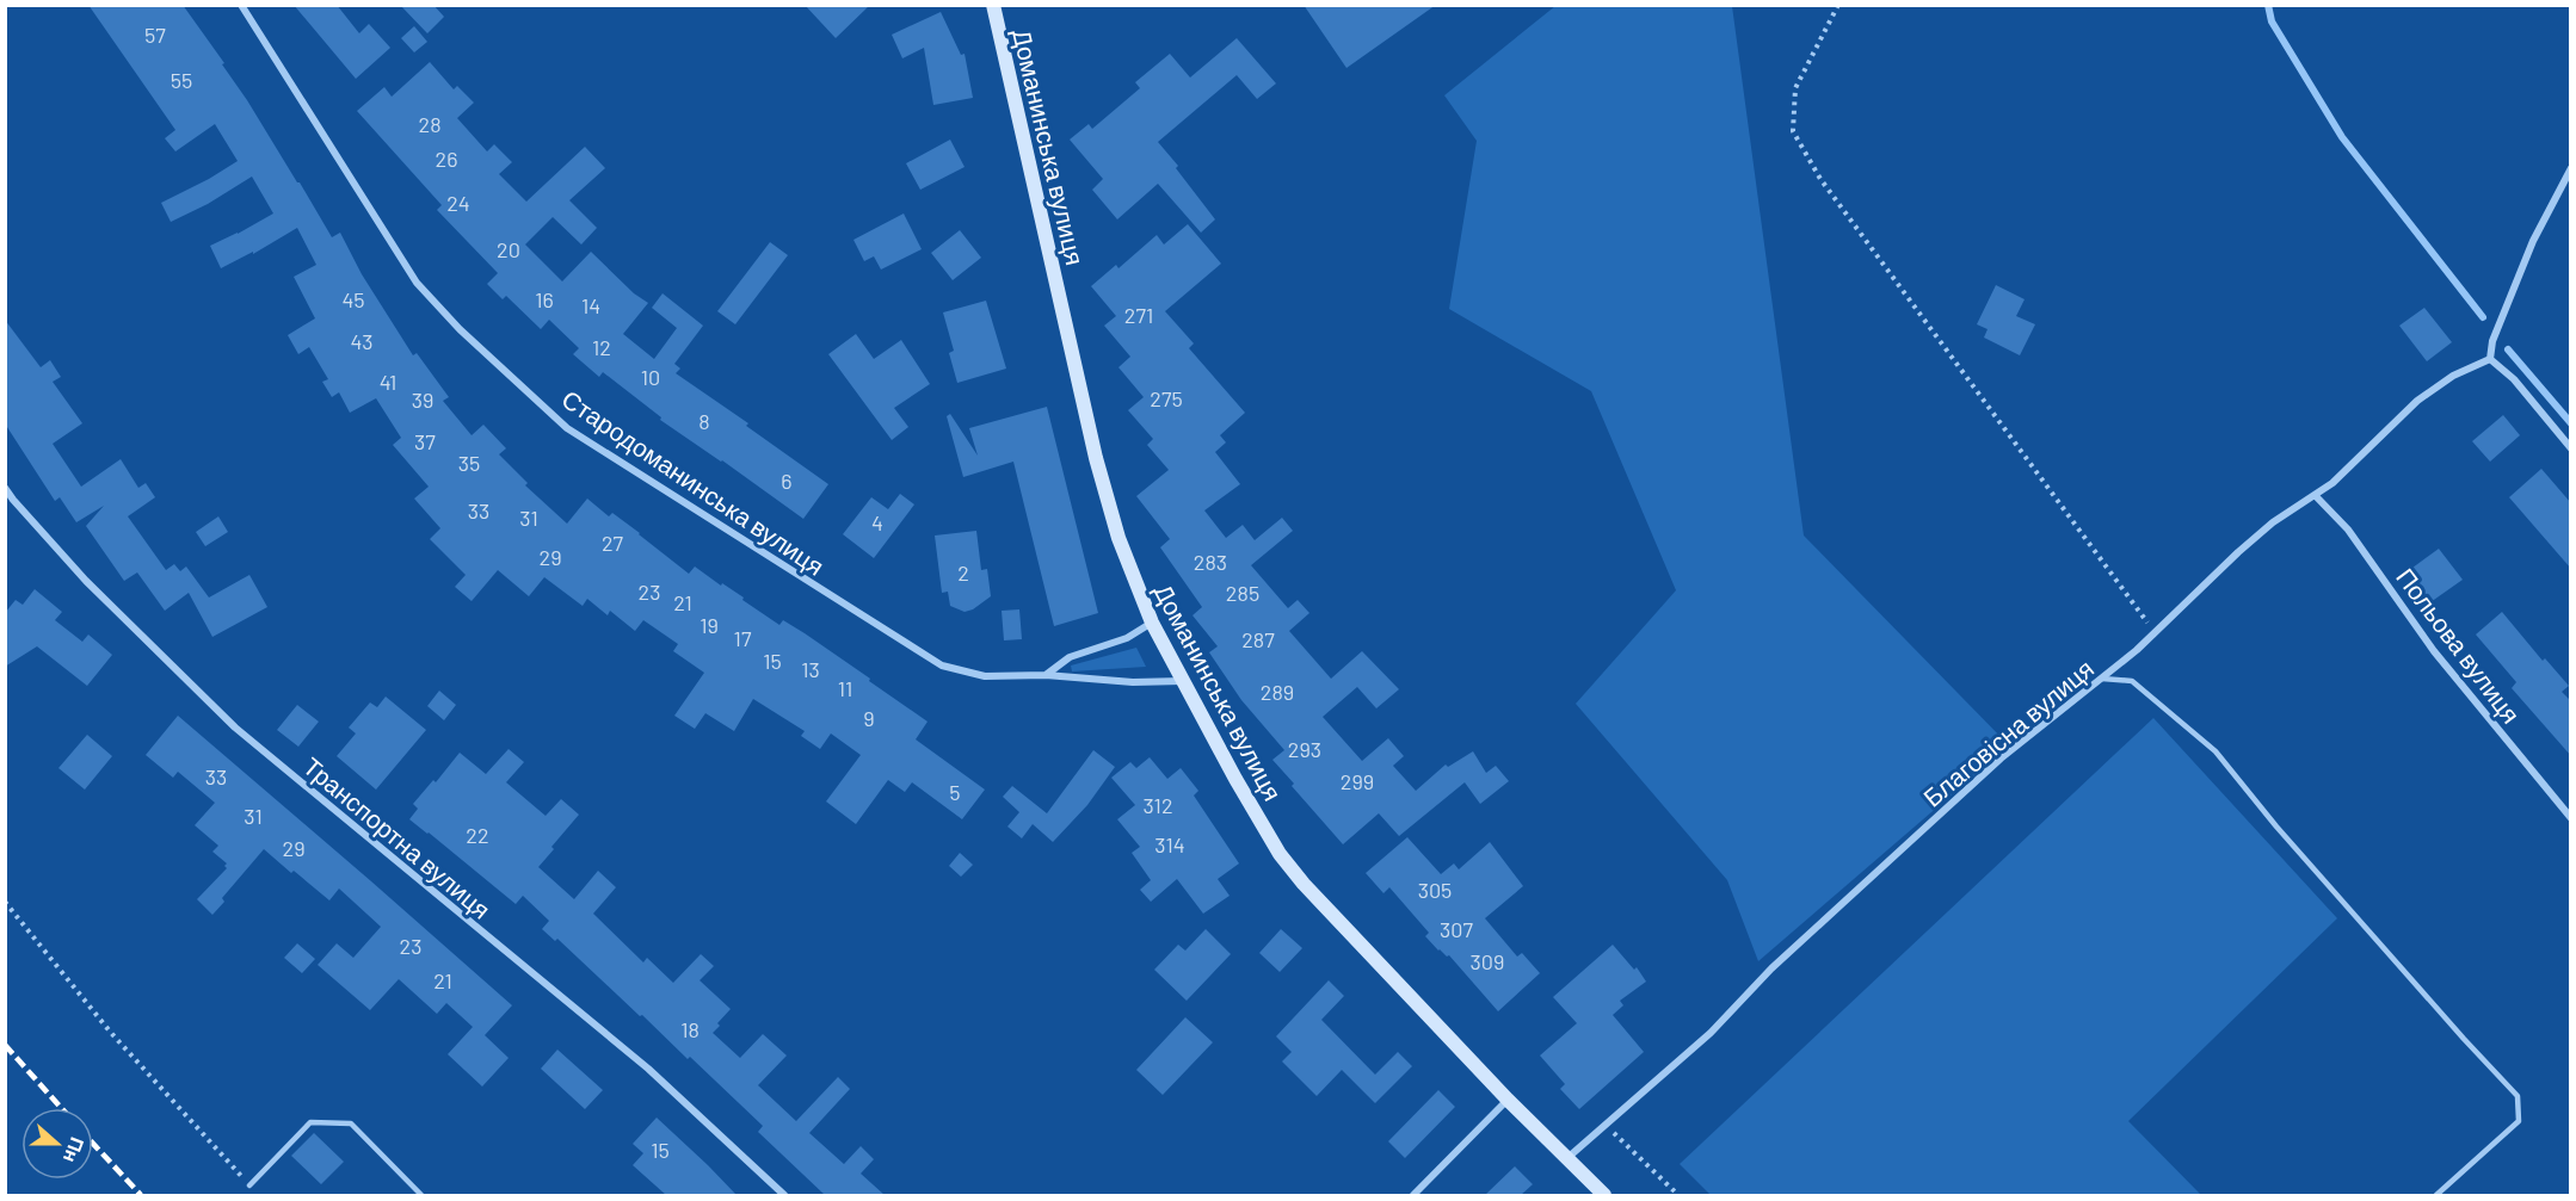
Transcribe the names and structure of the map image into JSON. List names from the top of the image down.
{
  "streets": {
    "main road": ["Доманинська вулиця"],
    "street": [
      "Стародоманинська вулиця",
      "Польова вулиця",
      "Благовісна вулиця",
      "Транспортна вулиця"
    ]
  },
  "crossings": [
    ["Доманинська вулиця", "Стародоманинська вулиця"],
    ["Доманинська вулиця", "Благовісна вулиця"],
    ["Польова вулиця", "Благовісна вулиця"]
  ],
  "house_numbers": [
    "57",
    "55",
    "28",
    "26",
    "24",
    "20",
    "45",
    "16",
    "14",
    "271",
    "43",
    "12",
    "10",
    "41",
    "275",
    "39",
    "8",
    "37",
    "35",
    "6",
    "33",
    "31",
    "4",
    "27",
    "29",
    "283",
    "2",
    "23",
    "285",
    "21",
    "19",
    "17",
    "287",
    "15",
    "13",
    "11",
    "289",
    "9",
    "293",
    "33",
    "299",
    "5",
    "312",
    "31",
    "22",
    "314",
    "29",
    "305",
    "307",
    "23",
    "309",
    "21",
    "18",
    "15"
  ],
  "north": "right"
}
